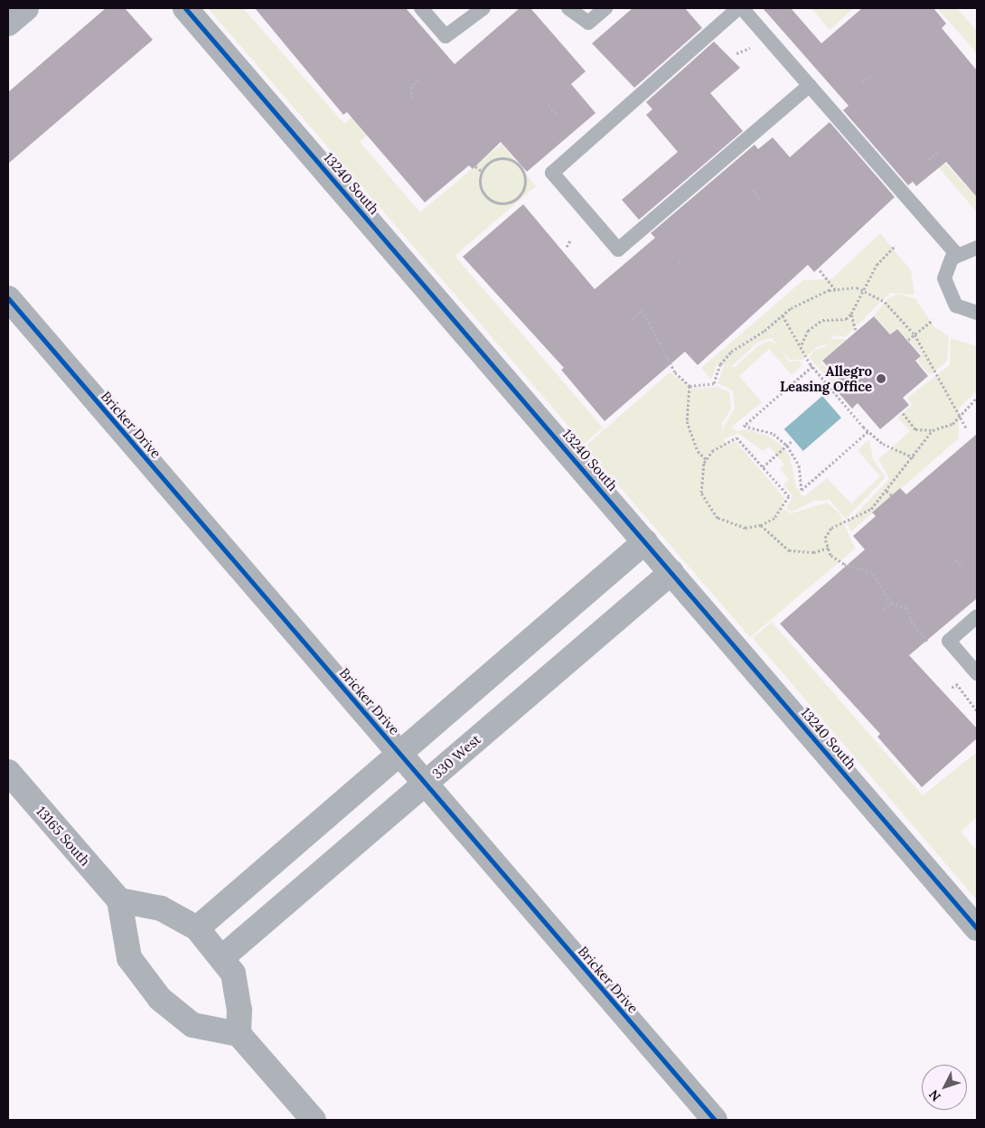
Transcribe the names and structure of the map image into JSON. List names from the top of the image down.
{
  "streets": {
    "street": [
      "13240 South",
      "Bricker Drive",
      "330 West",
      "13165 South"
    ]
  },
  "crossings": [
    ["13240 South", "330 West"],
    ["Bricker Drive", "330 West"]
  ],
  "places": ["Allegro Leasing Office"],
  "north": "bottom left"
}
